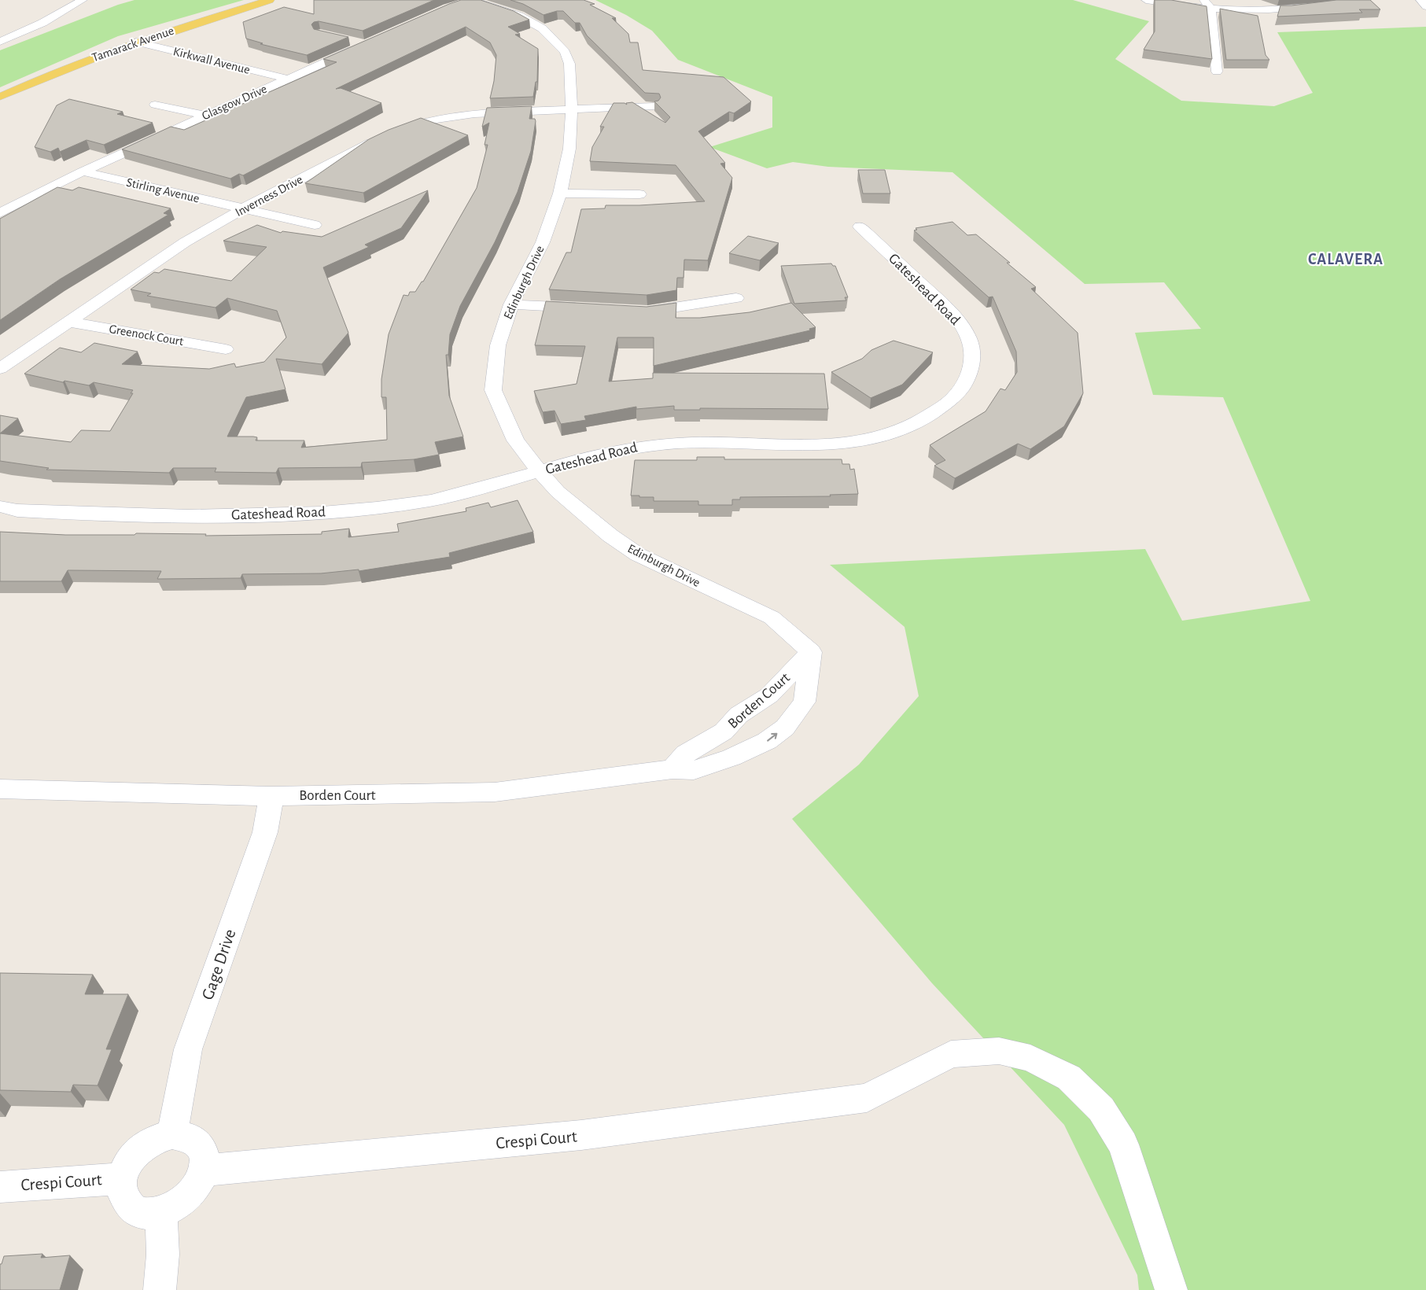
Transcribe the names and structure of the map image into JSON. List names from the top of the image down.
{
  "streets": {
    "main road": ["Tamarack Avenue"],
    "street": [
      "Kirkwall Avenue",
      "Glasgow Drive",
      "Stirling Avenue",
      "Inverness Drive",
      "Edinburgh Drive",
      "Gateshead Road",
      "Greenock Court",
      "Borden Court",
      "Gage Drive",
      "Crespi Court"
    ]
  },
  "crossings": [
    ["Tamarack Avenue", "Kirkwall Avenue"],
    ["Kirkwall Avenue", "Glasgow Drive"],
    ["Glasgow Drive", "Stirling Avenue"],
    ["Stirling Avenue", "Inverness Drive"],
    ["Inverness Drive", "Edinburgh Drive"],
    ["Inverness Drive", "Greenock Court"],
    ["Edinburgh Drive", "Gateshead Road"],
    ["Edinburgh Drive", "Borden Court"],
    ["Borden Court", "Gage Drive"],
    ["Gage Drive", "Crespi Court"]
  ],
  "districts": ["CALAVERA"]
}
